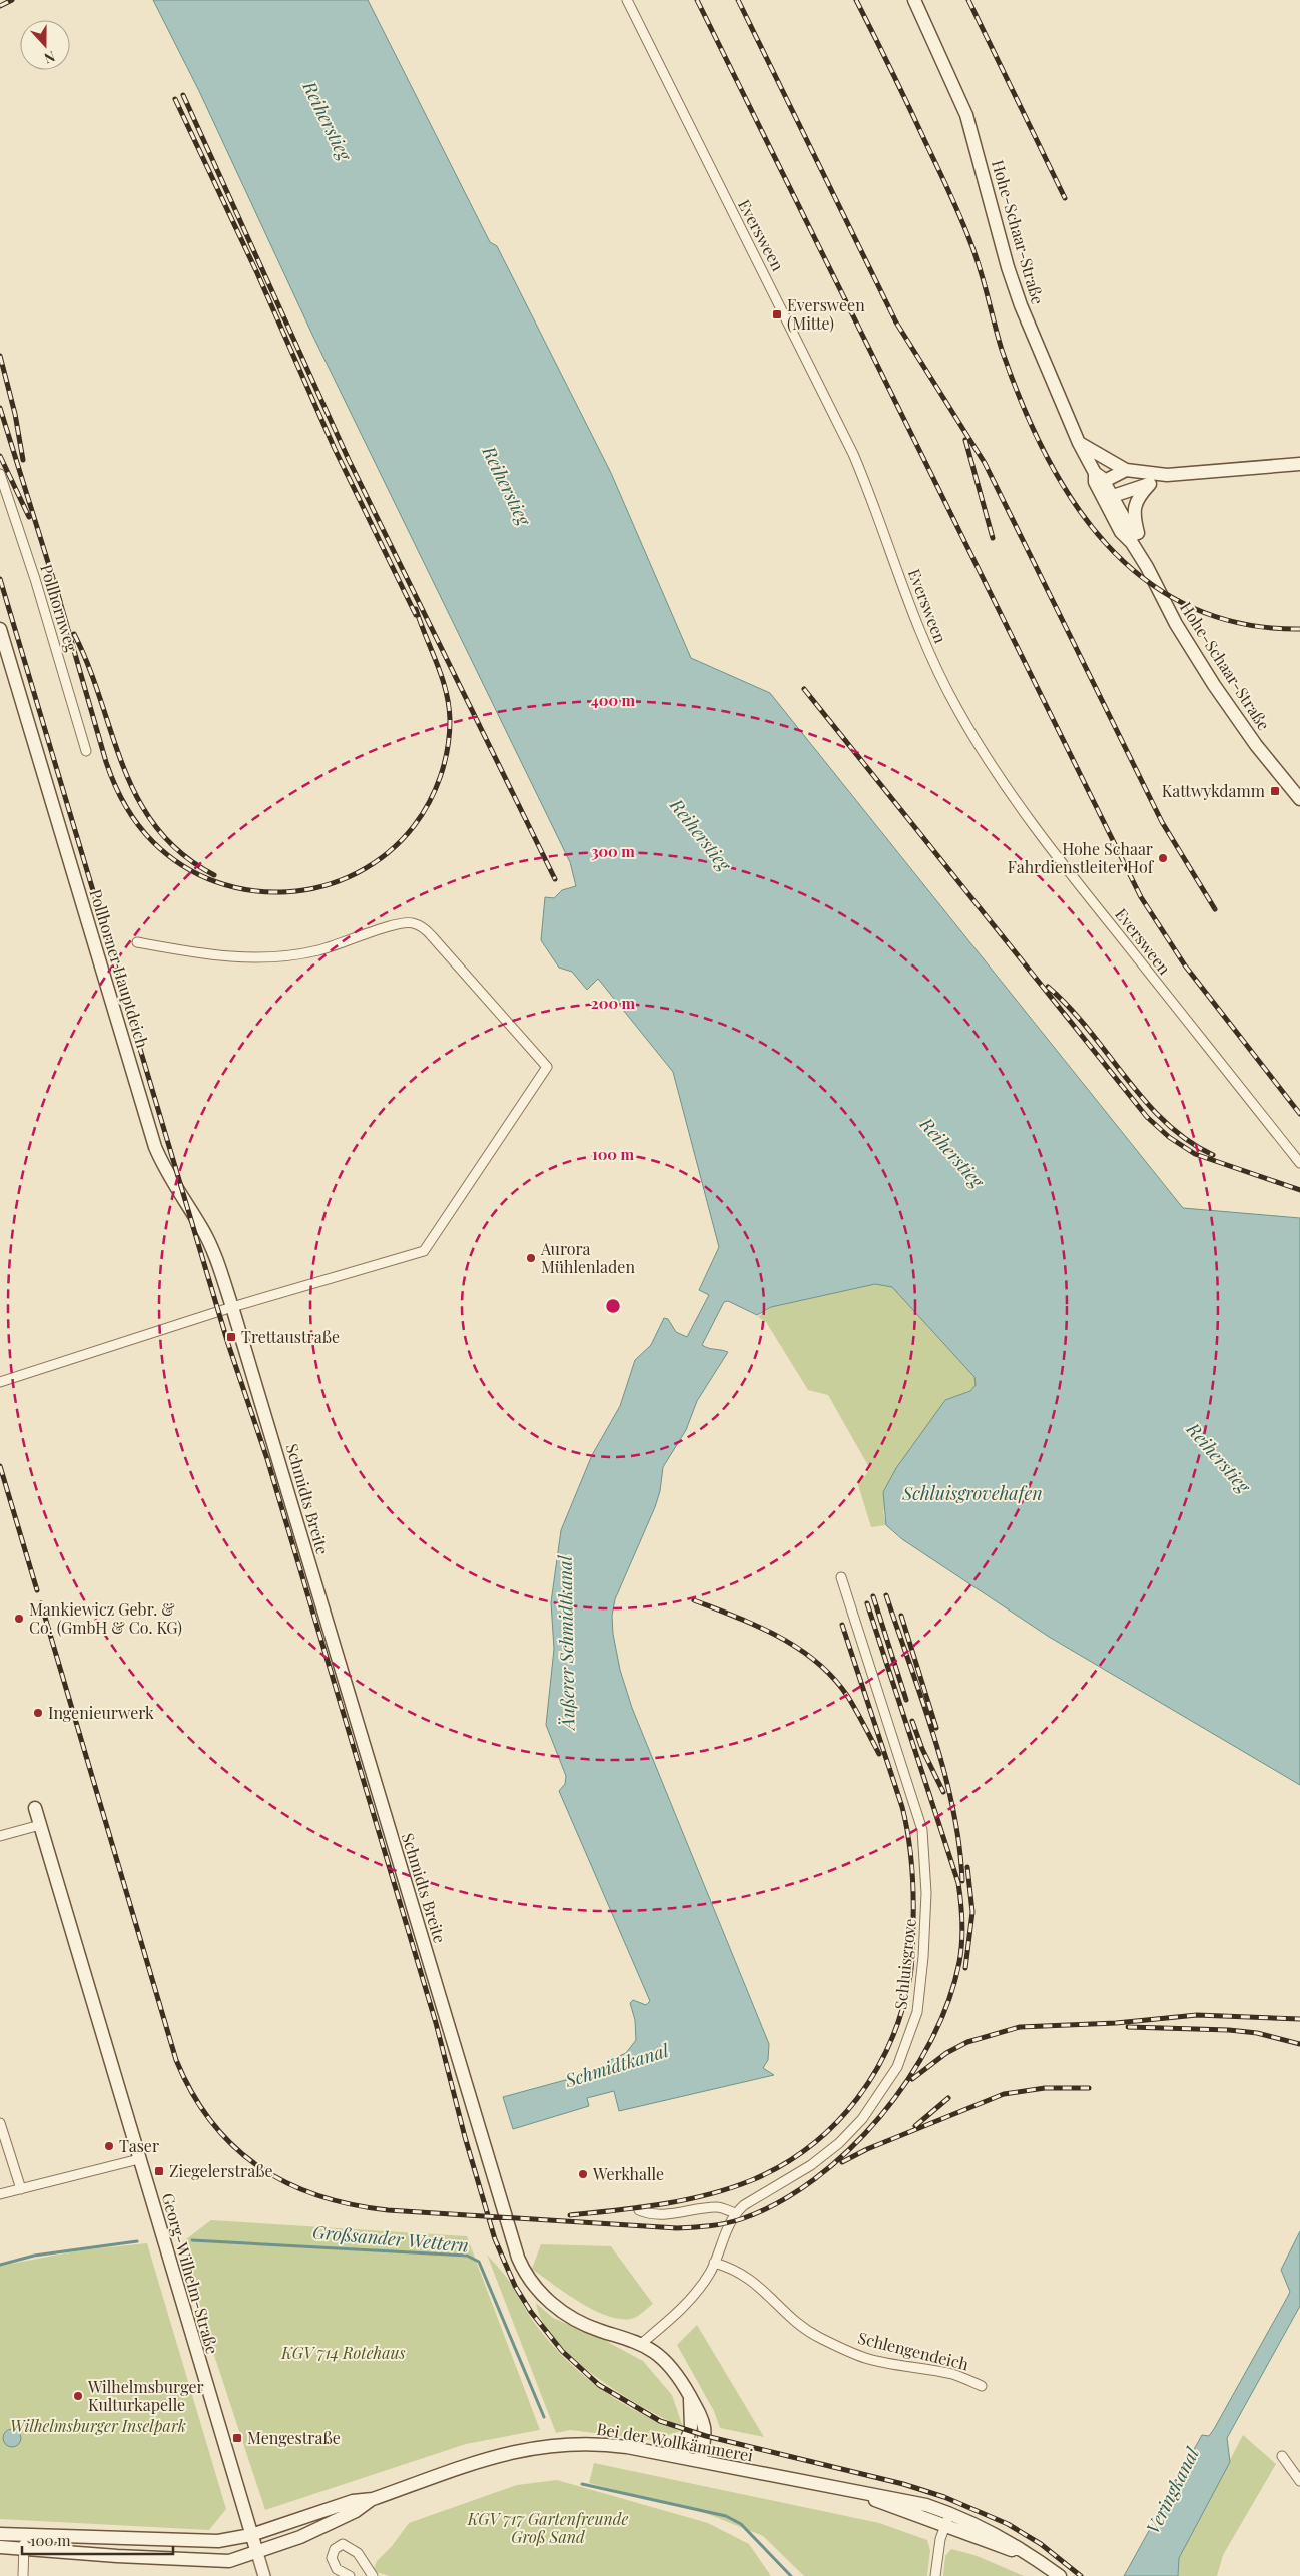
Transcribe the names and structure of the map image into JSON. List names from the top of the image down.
{
  "streets": {
    "main road": [
      "Hohe-Schaar-Straße",
      "Pollhorner Hauptdeich",
      "Schmidts Breite",
      "Georg-Wilhelm-Straße",
      "Bei der Wollkämmerei"
    ],
    "street": [
      "Eversween",
      "Pollhornweg",
      "Schluisgrove",
      "Schlengendeich"
    ]
  },
  "crossings": [
    ["Pollhorner Hauptdeich", "Schmidts Breite"],
    ["Schmidts Breite", "Schluisgrove"],
    ["Schmidts Breite", "Bei der Wollkämmerei"],
    ["Schluisgrove", "Schlengendeich"],
    ["Georg-Wilhelm-Straße", "Bei der Wollkämmerei"]
  ],
  "water": [
    "Reiherstieg",
    "Schluisgrovehafen",
    "Äußerer Schmidtkanal",
    "Schmidtkanal",
    "Großsander Wettern",
    "Veringkanal"
  ],
  "parks": ["KGV 714 Rotehaus", "Wilhelmsburger Inselpark", "KGV 717 Gartenfreunde Groß Sand"],
  "places": {
    "transit": [
      "Eversween (Mitte)",
      "Kattwykdamm",
      "Trettaustraße",
      "Ziegelerstraße",
      "Mengestraße"
    ],
    "other": [
      "Hohe Schaar Fahrdienstleiter Hof",
      "Aurora Mühlenladen",
      "Mankiewicz Gebr. & Co. (GmbH & Co. KG)",
      "Ingenieurwerk",
      "Taser",
      "Werkhalle",
      "Wilhelmsburger Kulturkapelle"
    ]
  },
  "scale_bar": "100 m",
  "north": "bottom",
  "rings": [
    "400 m",
    "300 m",
    "200 m",
    "100 m"
  ]
}
